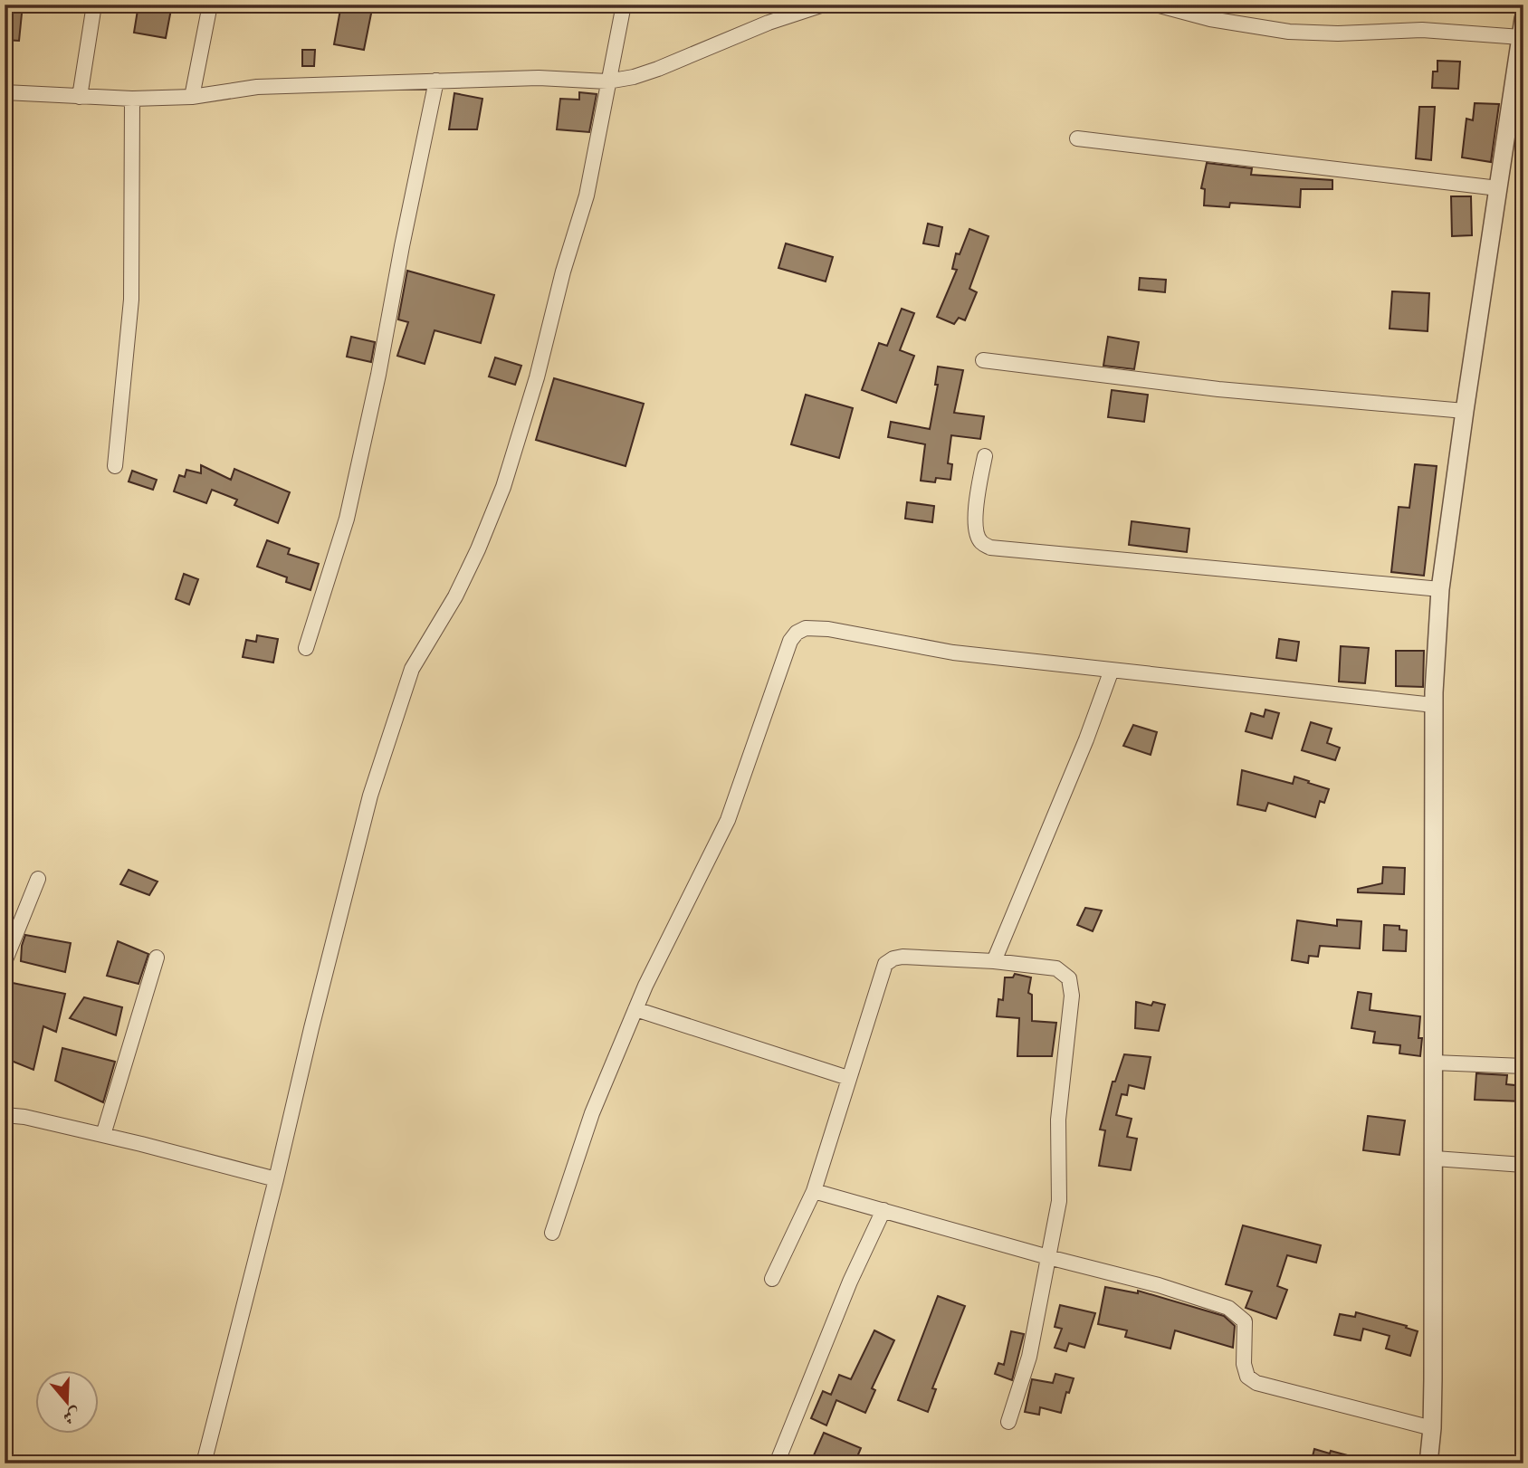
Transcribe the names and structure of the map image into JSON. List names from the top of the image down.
{
  "north": "bottom"
}
